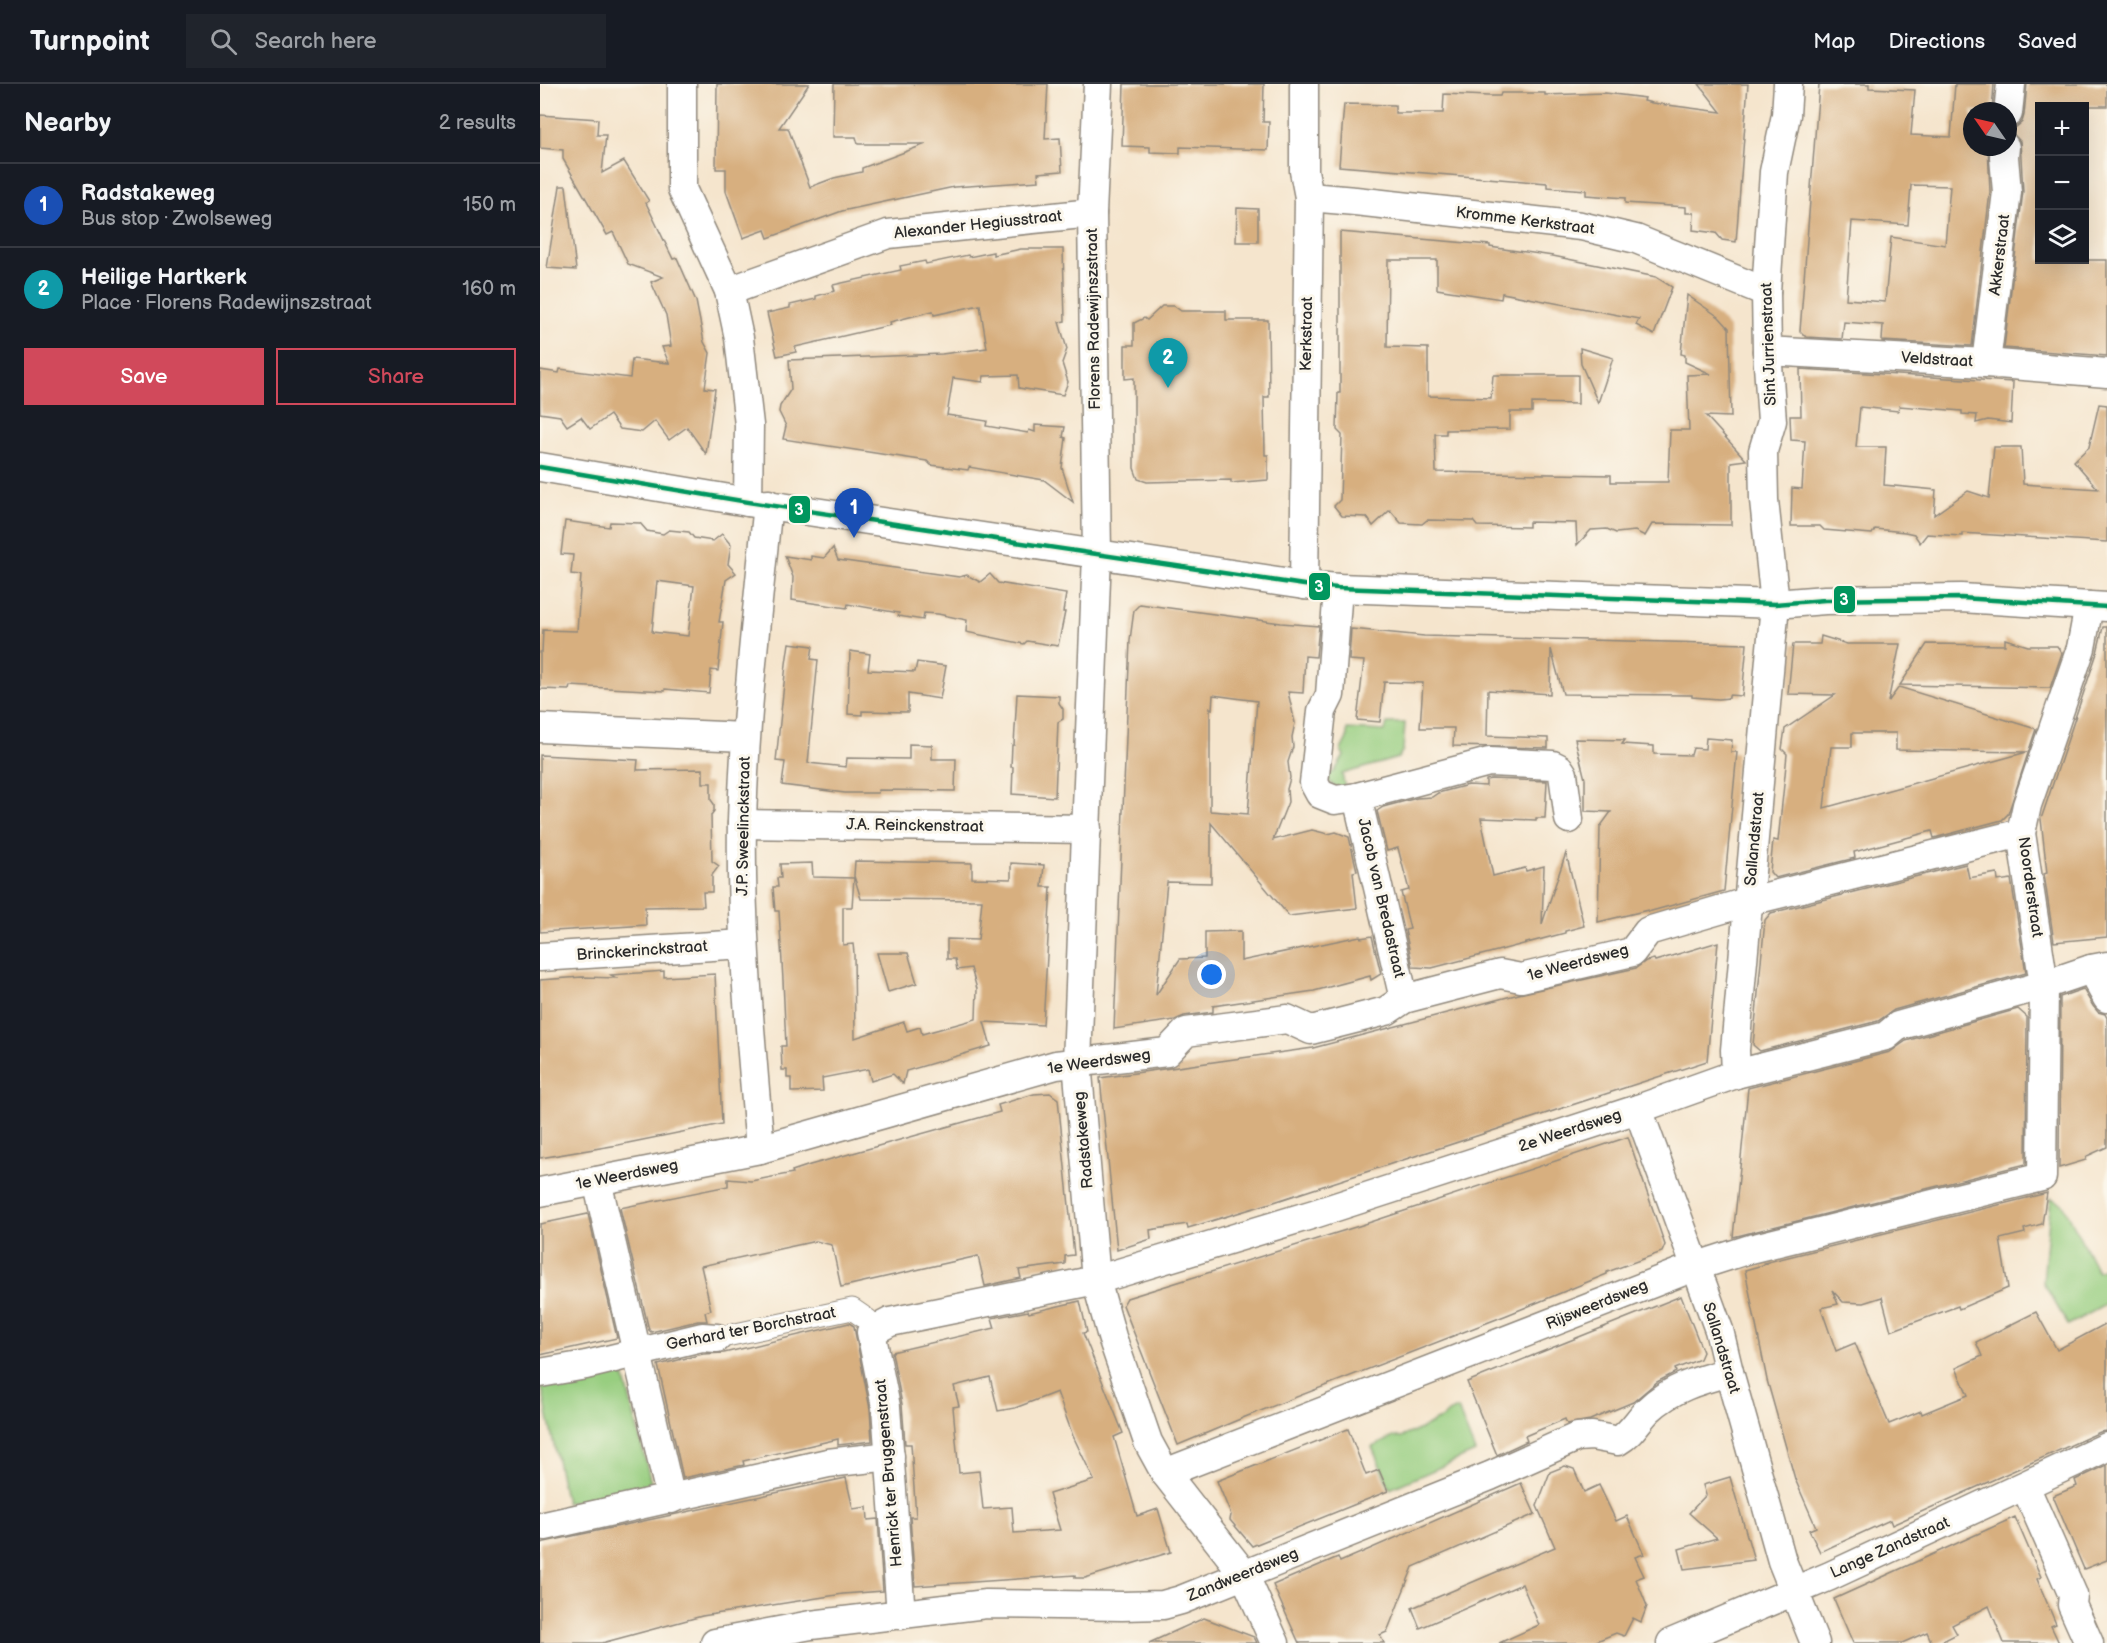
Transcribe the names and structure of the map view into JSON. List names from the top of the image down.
{
  "streets": {
    "street": [
      "Kromme Kerkstraat",
      "Alexander Hegiusstraat",
      "Akkerstraat",
      "Florens Radewijnszstraat",
      "Kerkstraat",
      "Sint Jurrienstraat",
      "Veldstraat",
      "J.P. Sweelinckstraat",
      "J.A. Reinckenstraat",
      "Sallandstraat",
      "Noorderstraat",
      "Jacob van Bredastraat",
      "Brinckerinckstraat",
      "1e Weerdsweg",
      "2e Weerdsweg",
      "Radstakeweg",
      "Rijsweerdsweg",
      "Gerhard ter Borchstraat",
      "Henrick ter Bruggenstraat",
      "Lange Zandstraat",
      "Zandweerdsweg"
    ]
  },
  "crossings": [
    ["Kromme Kerkstraat", "Kerkstraat"],
    ["Kromme Kerkstraat", "Sint Jurrienstraat"],
    ["Alexander Hegiusstraat", "Florens Radewijnszstraat"],
    ["Alexander Hegiusstraat", "J.P. Sweelinckstraat"],
    ["Akkerstraat", "Veldstraat"],
    ["Florens Radewijnszstraat", "Radstakeweg"],
    ["Sint Jurrienstraat", "Veldstraat"],
    ["Sint Jurrienstraat", "Sallandstraat"],
    ["J.P. Sweelinckstraat", "J.A. Reinckenstraat"],
    ["J.P. Sweelinckstraat", "Brinckerinckstraat"],
    ["J.P. Sweelinckstraat", "1e Weerdsweg"],
    ["J.A. Reinckenstraat", "Radstakeweg"],
    ["Sallandstraat", "1e Weerdsweg"],
    ["Sallandstraat", "2e Weerdsweg"],
    ["Sallandstraat", "Rijsweerdsweg"],
    ["Sallandstraat", "Lange Zandstraat"],
    ["Sallandstraat", "Zandweerdsweg"],
    ["Noorderstraat", "1e Weerdsweg"],
    ["Noorderstraat", "2e Weerdsweg"],
    ["Noorderstraat", "Rijsweerdsweg"],
    ["Jacob van Bredastraat", "1e Weerdsweg"],
    ["1e Weerdsweg", "Radstakeweg"],
    ["2e Weerdsweg", "Radstakeweg"],
    ["Radstakeweg", "Rijsweerdsweg"],
    ["Radstakeweg", "Zandweerdsweg"],
    ["Gerhard ter Borchstraat", "Henrick ter Bruggenstraat"],
    ["Henrick ter Bruggenstraat", "Zandweerdsweg"]
  ],
  "lines": ["transit line 3"],
  "north": "top left",
  "page": {
    "header": "Turnpoint",
    "search": "Search here",
    "nav": ["Map", "Directions", "Saved"],
    "heading": ["Nearby", "2 results"],
    "map_buttons": ["+", "−"],
    "list": [
      {
        "mark": "1",
        "name": "Radstakeweg",
        "note": "Bus stop · Zwolseweg",
        "value": "150 m"
      },
      {
        "mark": "2",
        "name": "Heilige Hartkerk",
        "note": "Place · Florens Radewijnszstraat",
        "value": "160 m"
      }
    ],
    "buttons": ["Save", "Share"],
    "pins": ["2", "1"]
  }
}
